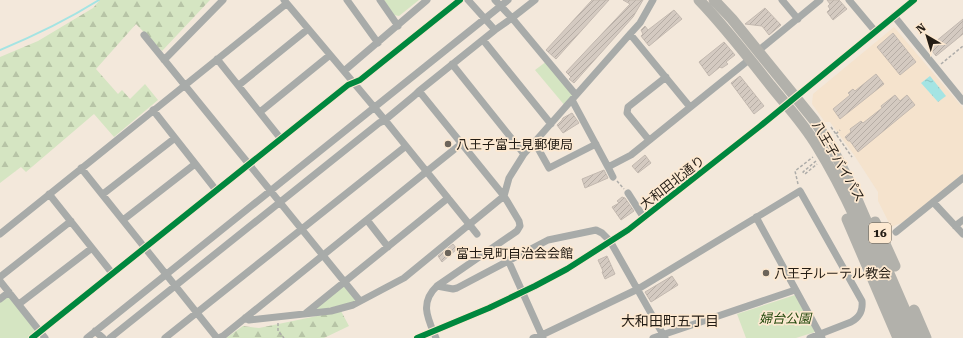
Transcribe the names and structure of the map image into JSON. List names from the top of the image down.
{
  "streets": {
    "highway": ["八王子バイパス", "16"],
    "street": ["大和田北通り"]
  },
  "crossings": [
    ["八王子バイパス", "大和田北通り"],
    ["八王子バイパス", "16"]
  ],
  "districts": ["大和田町五丁目"],
  "parks": ["婦台公園"],
  "places": ["八王子富士見郵便局", "富士見町自治会会館", "八王子ルーテル教会"],
  "north": "top left"
}
